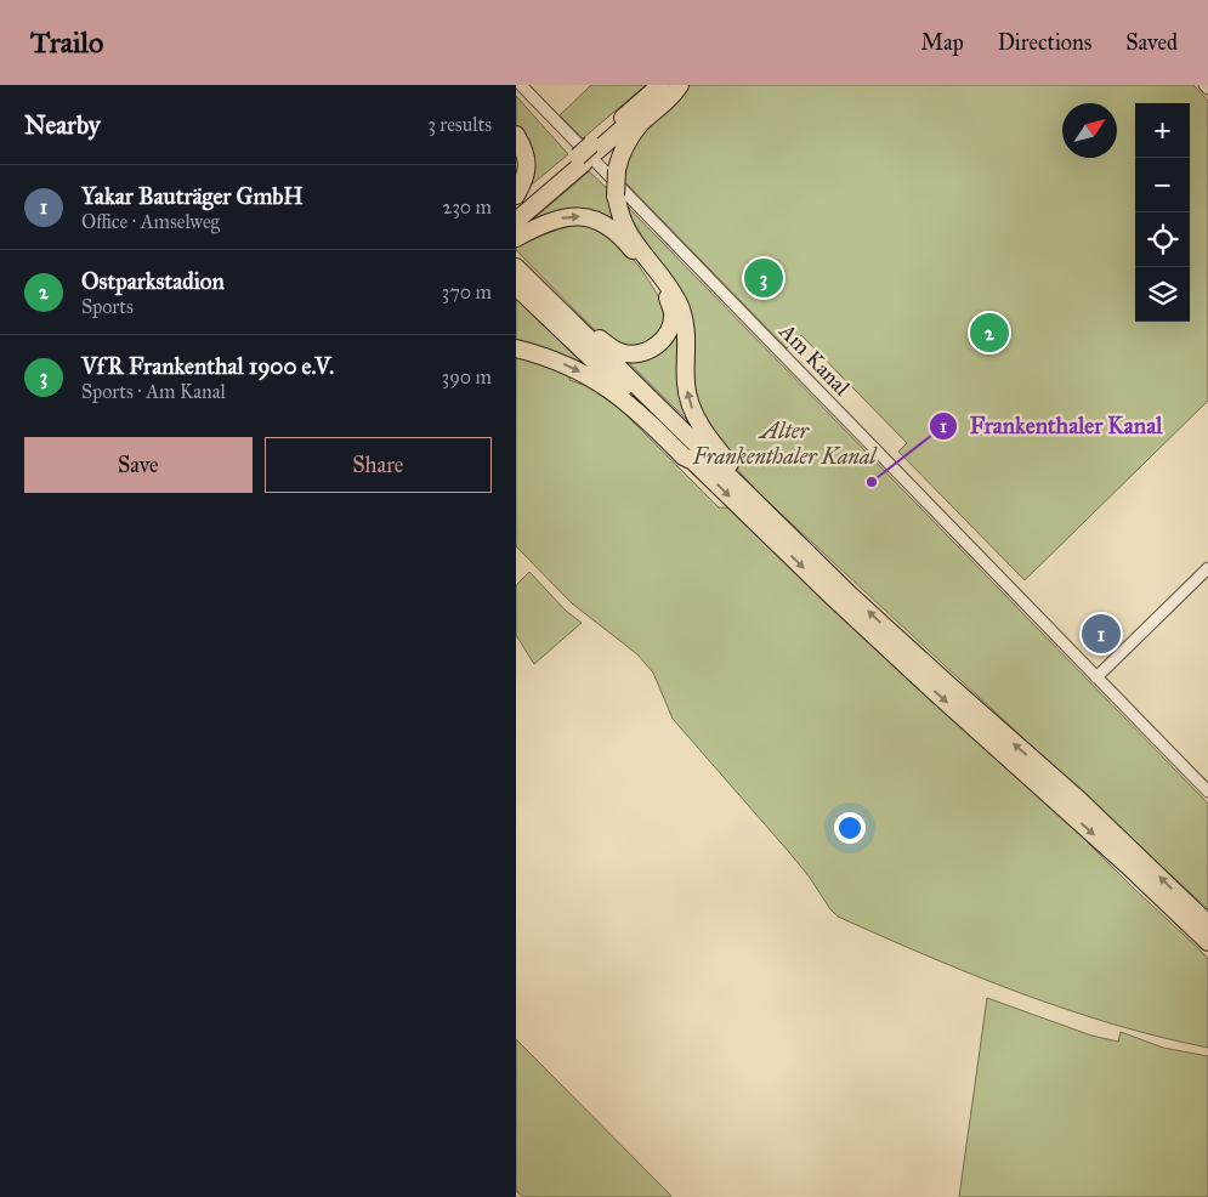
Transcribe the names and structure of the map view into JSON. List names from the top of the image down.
{
  "streets": {
    "street": ["Am Kanal"]
  },
  "parks": ["Alter Frankenthaler Kanal"],
  "places": ["Frankenthaler Kanal"],
  "north": "top right",
  "page": {
    "header": "Trailo",
    "nav": ["Map", "Directions", "Saved"],
    "heading": ["Nearby", "3 results"],
    "map_buttons": ["+", "−"],
    "list": [
      {
        "mark": "1",
        "name": "Yakar Bauträger GmbH",
        "note": "Office · Amselweg",
        "value": "230 m"
      },
      {
        "mark": "2",
        "name": "Ostparkstadion",
        "note": "Sports",
        "value": "370 m"
      },
      {
        "mark": "3",
        "name": "VfR Frankenthal 1900 e.V.",
        "note": "Sports · Am Kanal",
        "value": "390 m"
      }
    ],
    "pins": ["3", "2", "1"],
    "buttons": ["Save", "Share"]
  }
}
